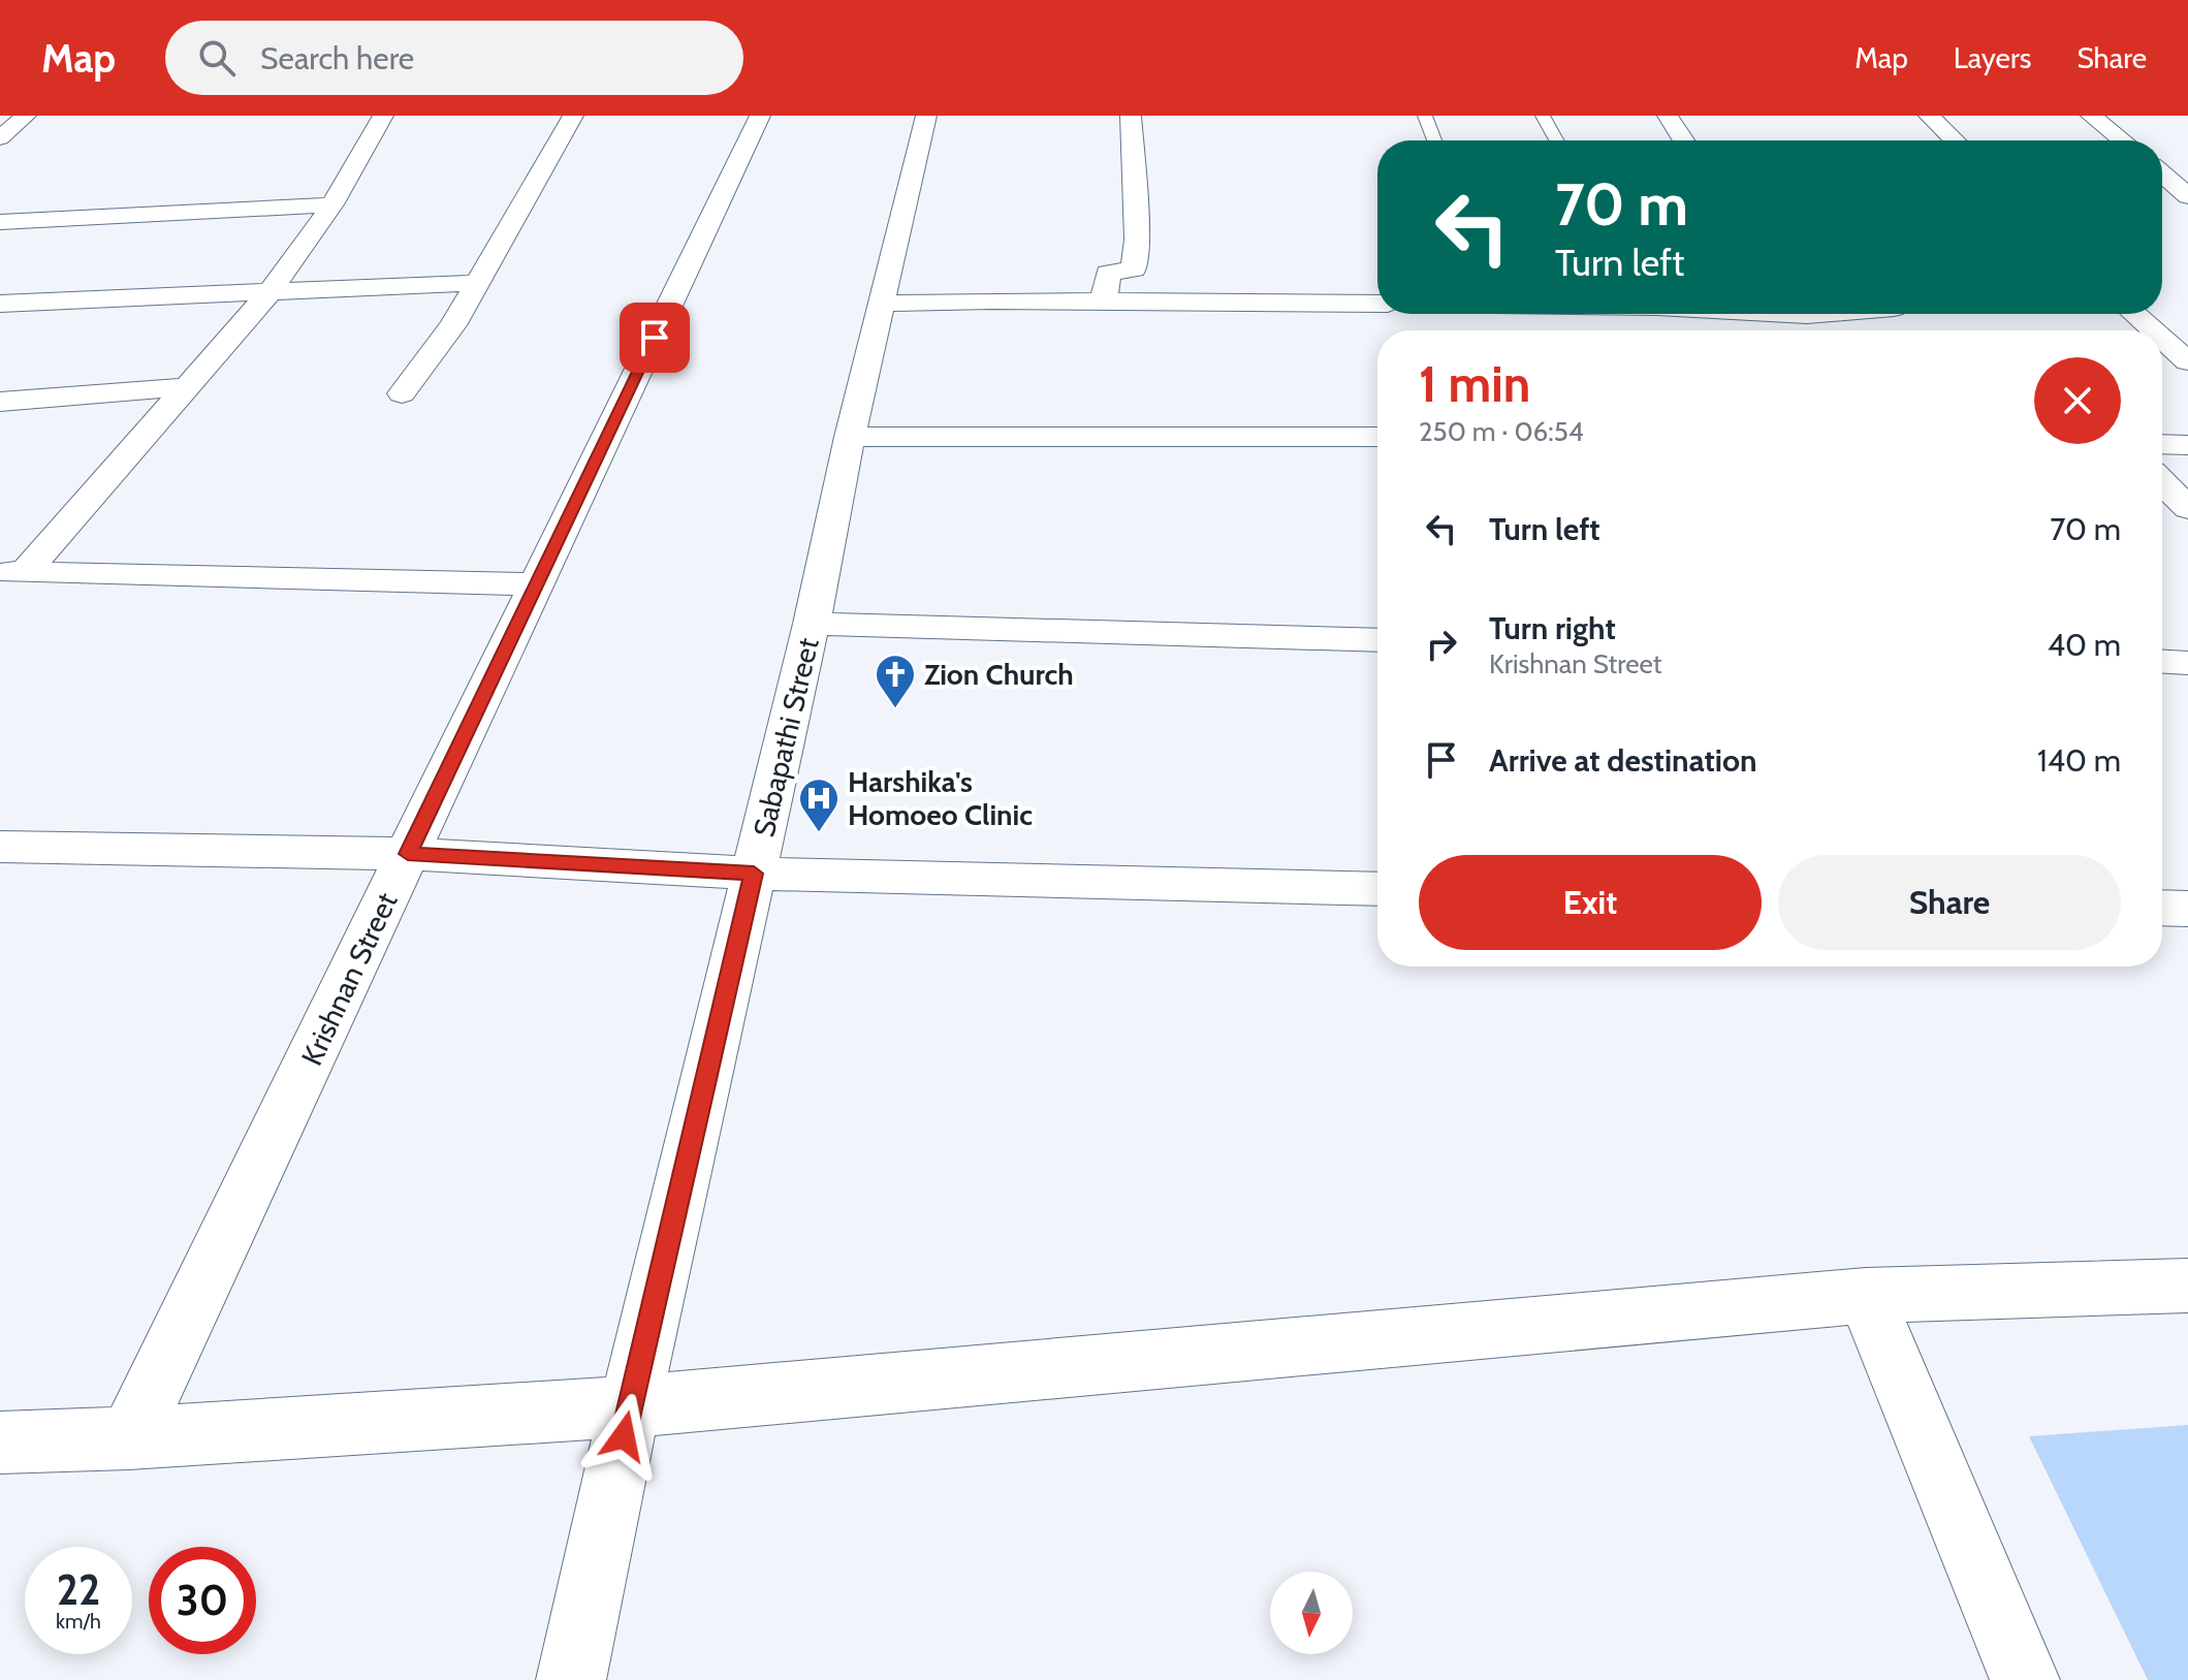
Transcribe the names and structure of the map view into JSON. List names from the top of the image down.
{
  "streets": {
    "street": ["Sabapathi Street", "Krishnan Street"]
  },
  "places": {
    "church": ["Zion Church"],
    "hospital": ["Harshika's Homoeo Clinic"]
  },
  "north": "bottom",
  "page": {
    "header": "Map",
    "search": "Search here",
    "nav": ["Map", "Layers", "Share"],
    "turn": ["70 m", "Turn left"],
    "heading": ["1 min", "250 m · 06:54"],
    "list": [
      {
        "name": "Turn left",
        "value": "70 m"
      },
      {
        "name": "Turn right",
        "note": "Krishnan Street",
        "value": "40 m"
      },
      {
        "name": "Arrive at destination",
        "value": "140 m"
      }
    ],
    "buttons": ["Exit", "Share"],
    "speed": "22 km/h",
    "limit": "30"
  }
}
